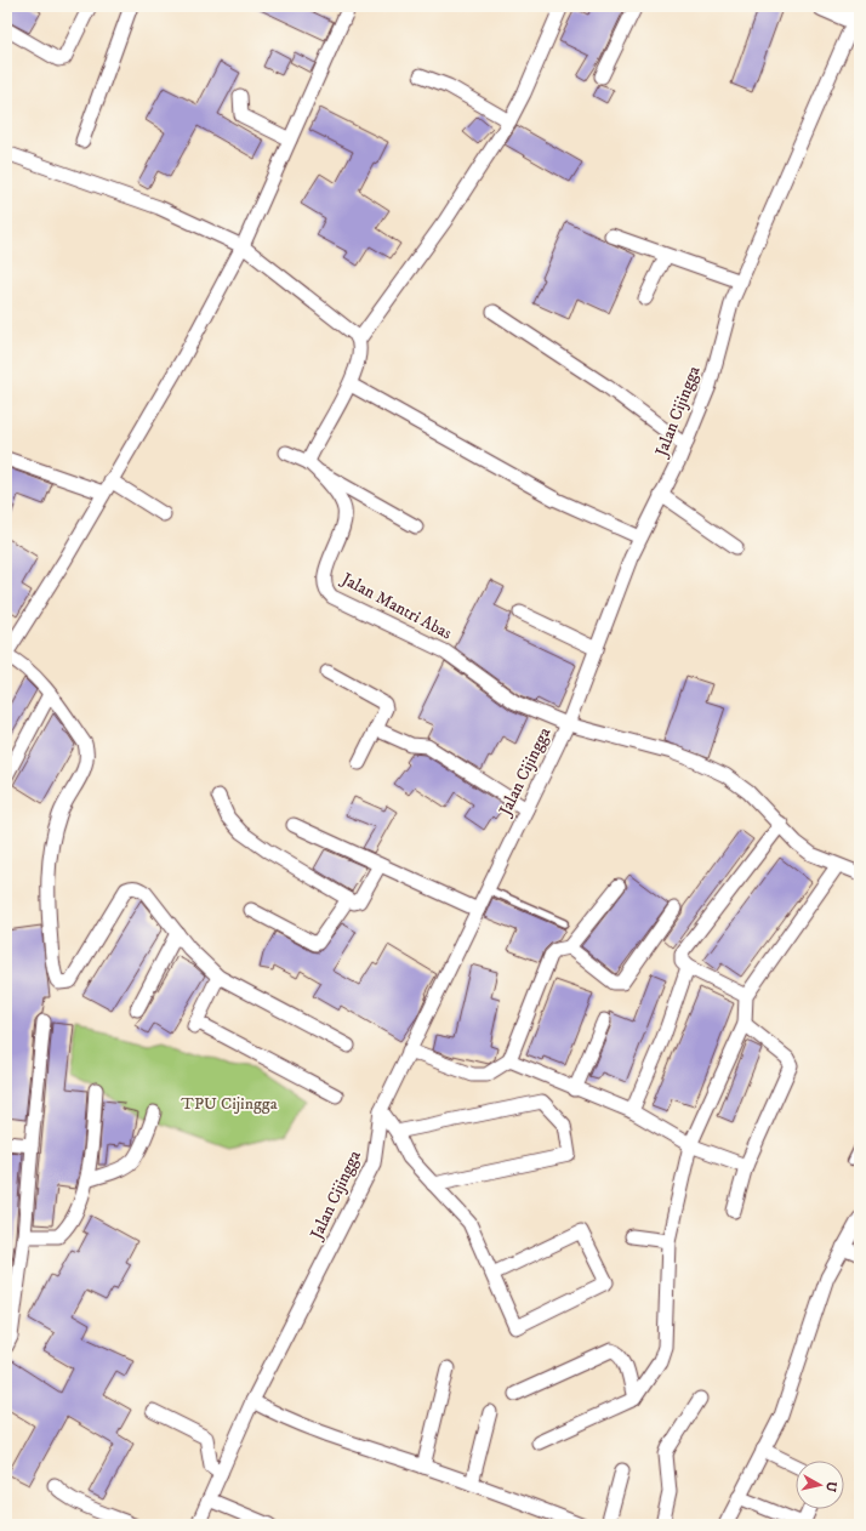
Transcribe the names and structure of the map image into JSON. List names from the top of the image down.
{
  "streets": {
    "street": ["Jalan Cijingga", "Jalan Mantri Abas"]
  },
  "crossings": [
    ["Jalan Cijingga", "Jalan Mantri Abas"]
  ],
  "parks": ["TPU Cijingga"],
  "north": "right"
}
